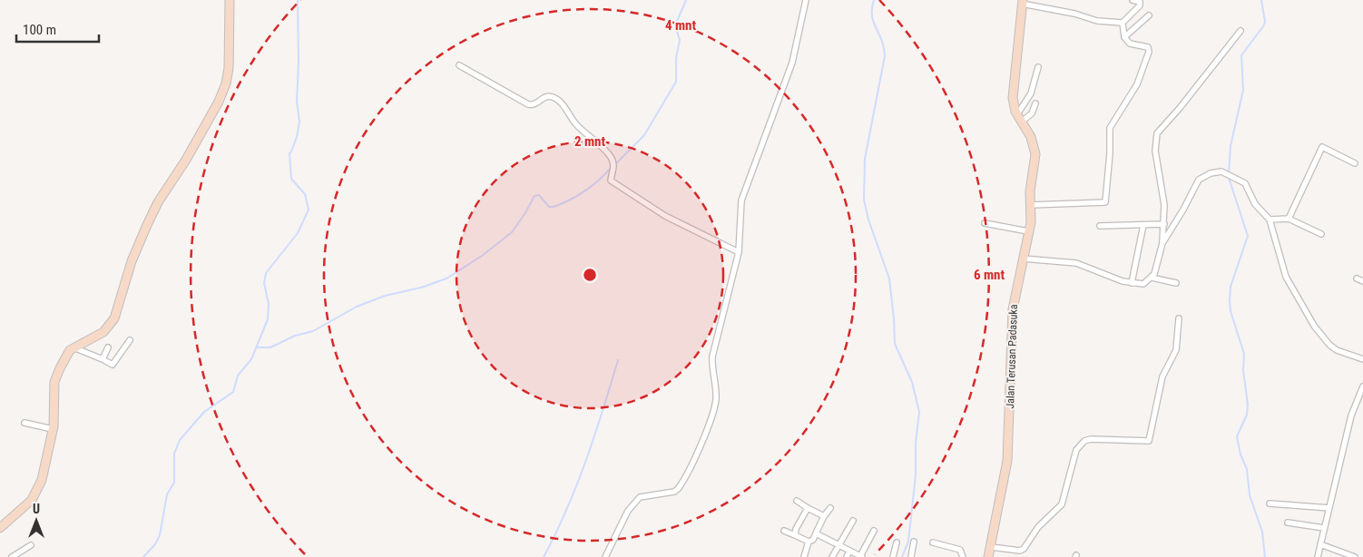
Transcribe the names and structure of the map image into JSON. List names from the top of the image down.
{
  "streets": {
    "street": ["Jalan Terusan Padasuka"]
  },
  "scale_bar": "100 m",
  "north": "top",
  "rings": ["4 mnt", "2 mnt", "6 mnt"]
}
